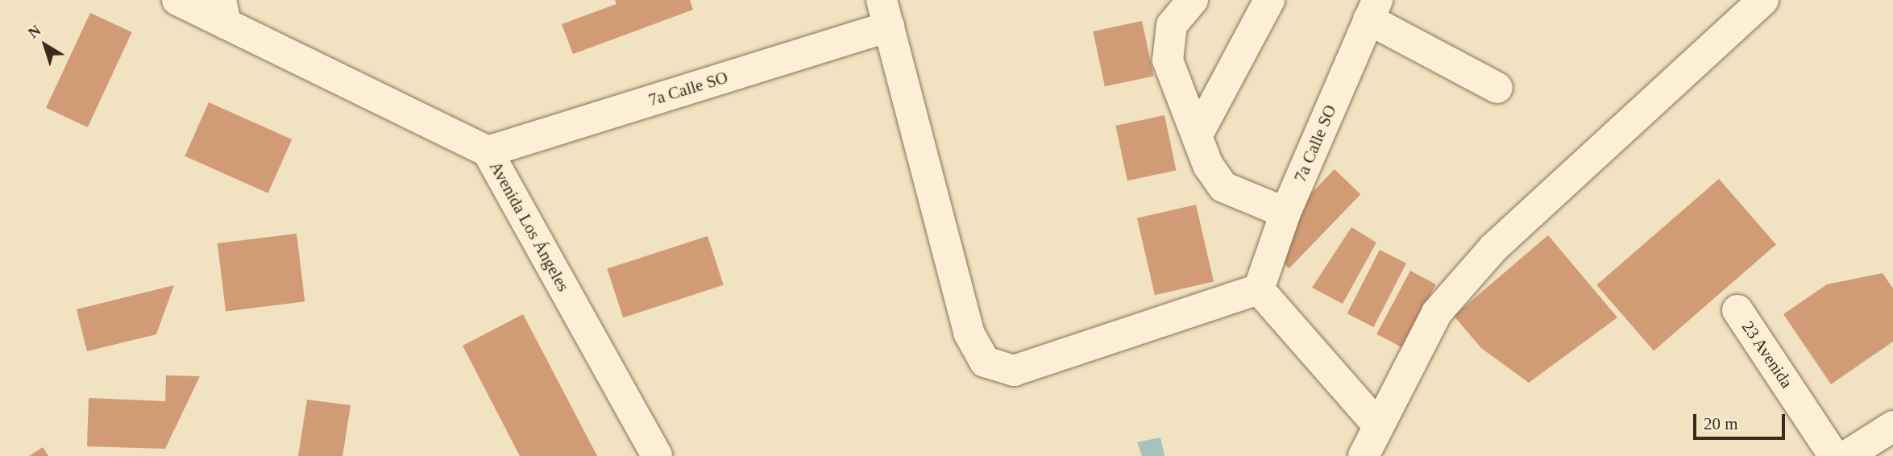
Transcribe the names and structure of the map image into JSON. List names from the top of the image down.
{
  "streets": {
    "street": ["7a Calle SO", "Avenida Los Ángeles", "23 Avenida"]
  },
  "crossings": [
    ["7a Calle SO", "Avenida Los Ángeles"]
  ],
  "scale_bar": "20 m",
  "north": "top left"
}
